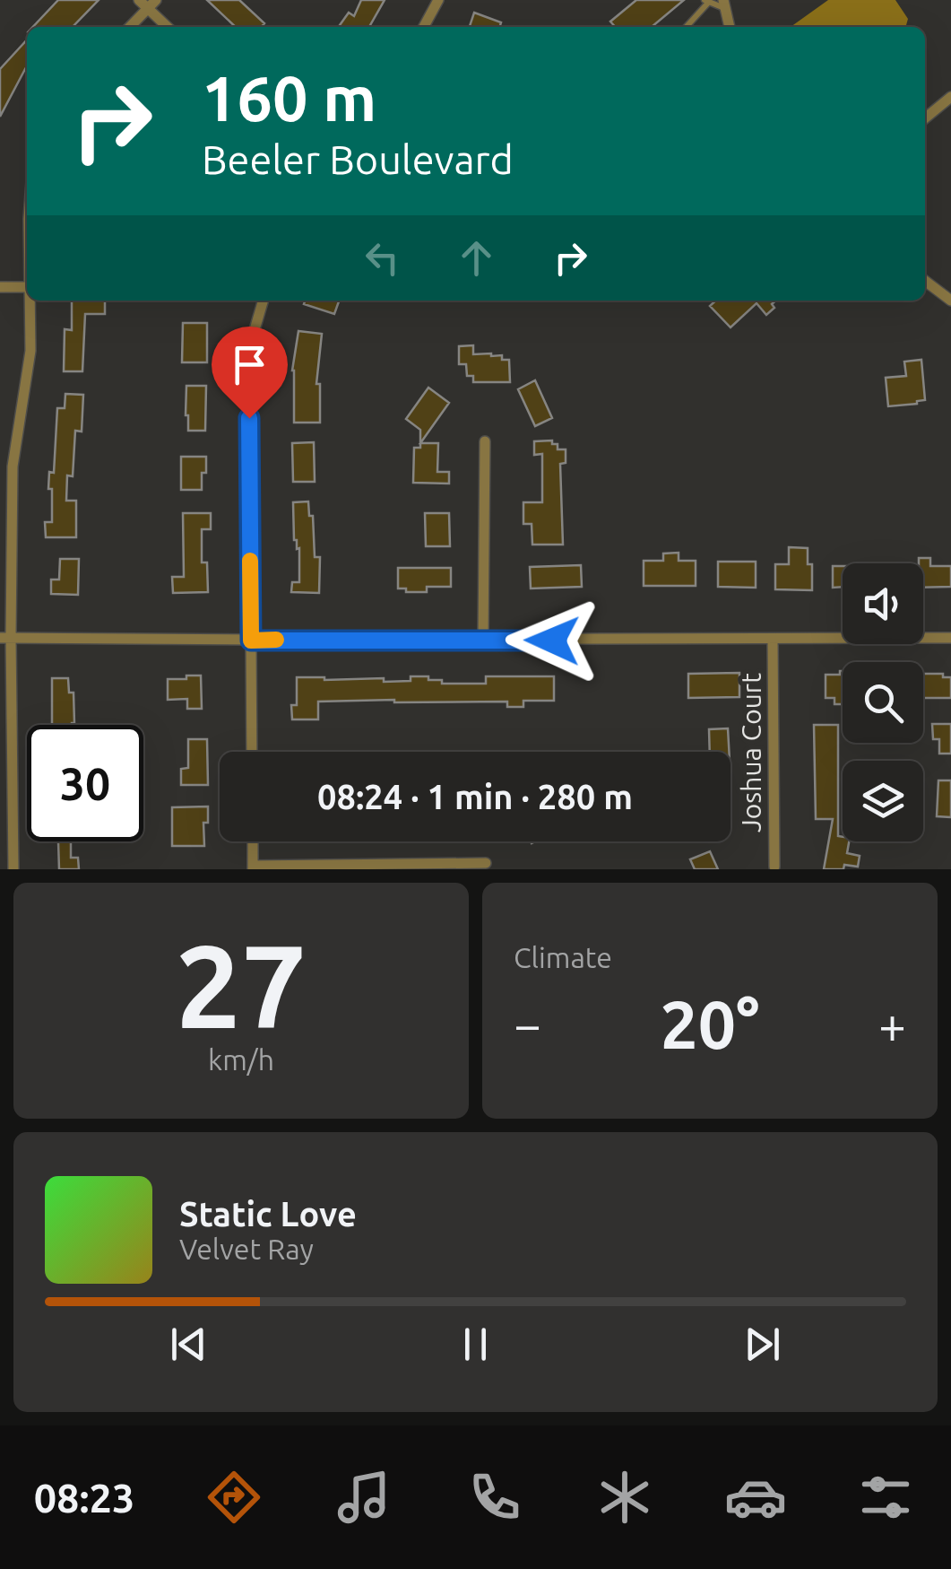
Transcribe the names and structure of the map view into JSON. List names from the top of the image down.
{
  "streets": {
    "street": ["Joshua Court"]
  },
  "page": {
    "turn": ["160 m", "Beeler Boulevard"],
    "limit": "30",
    "trip": "08:24 · 1 min · 280 m",
    "tile": [
      ["27", "km/h"],
      "Climate"
    ],
    "heat": ["−", "20°", "+"],
    "song": ["Static Love", "Velvet Ray"],
    "tabs": "08:23"
  }
}
